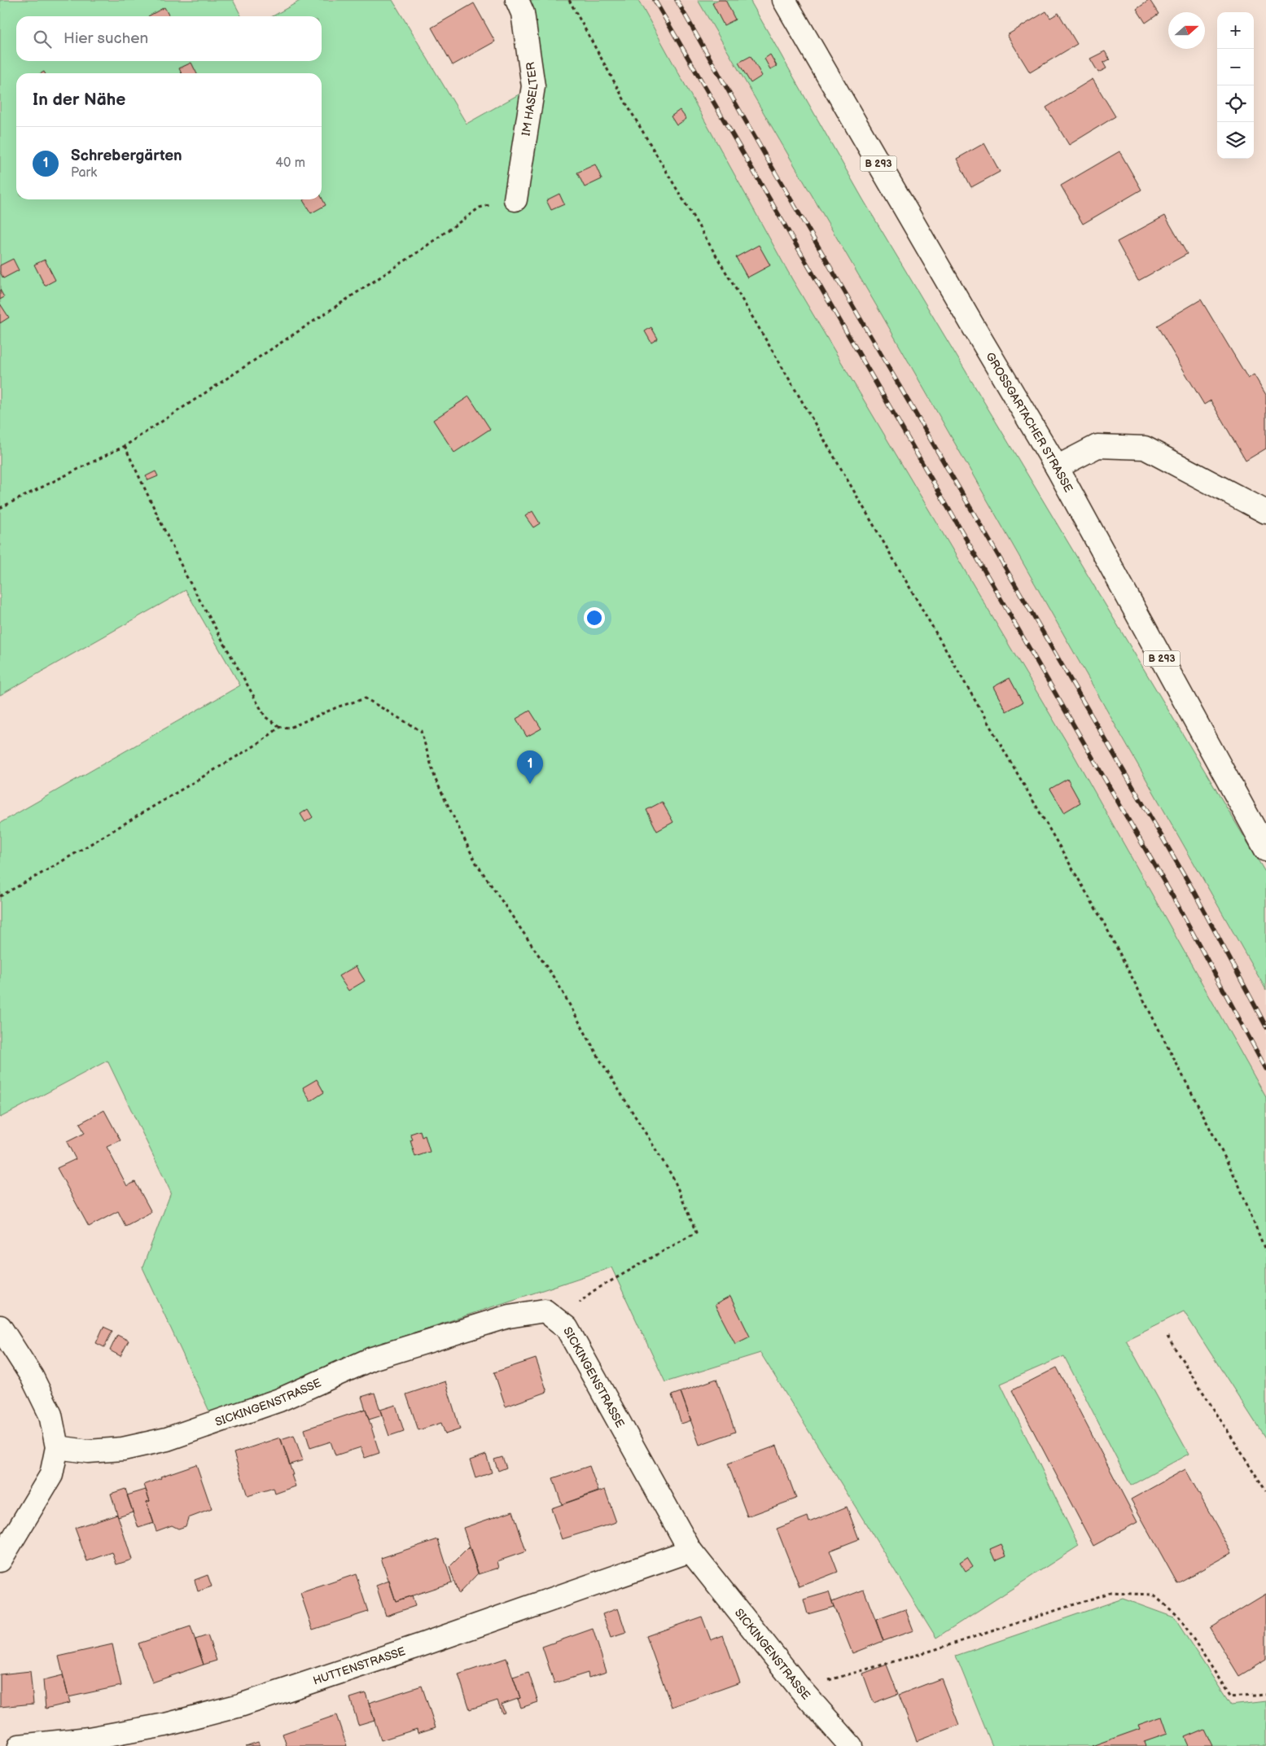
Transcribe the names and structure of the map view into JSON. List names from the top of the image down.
{
  "streets": {
    "street": [
      "IM HASELTER",
      "B 293",
      "GROSSGARTACHER STRASSE",
      "SICKINGENSTRASSE",
      "HUTTENSTRASSE"
    ]
  },
  "crossings": [
    ["SICKINGENSTRASSE", "HUTTENSTRASSE"]
  ],
  "north": "right",
  "page": {
    "map_buttons": ["+", "−"],
    "search": "Hier suchen",
    "heading": "In der Nähe",
    "list": [
      {
        "mark": "1",
        "name": "Schrebergärten",
        "note": "Park",
        "value": "40 m"
      }
    ],
    "pins": "1"
  }
}
